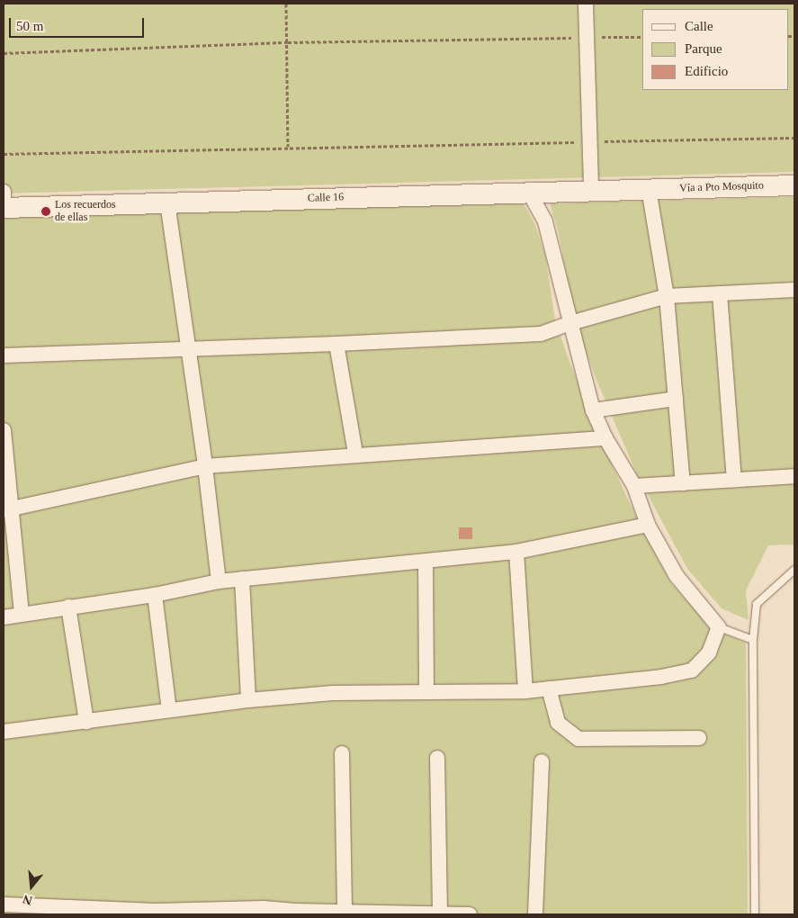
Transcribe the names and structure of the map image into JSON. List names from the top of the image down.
{
  "streets": {
    "street": ["Vía a Pto Mosquito", "Calle 16"]
  },
  "crossings": [
    ["Vía a Pto Mosquito", "Calle 16"]
  ],
  "places": ["Los recuerdos de ellas"],
  "legend": ["Calle", "Parque", "Edificio"],
  "scale_bar": "50 m",
  "north": "bottom"
}
